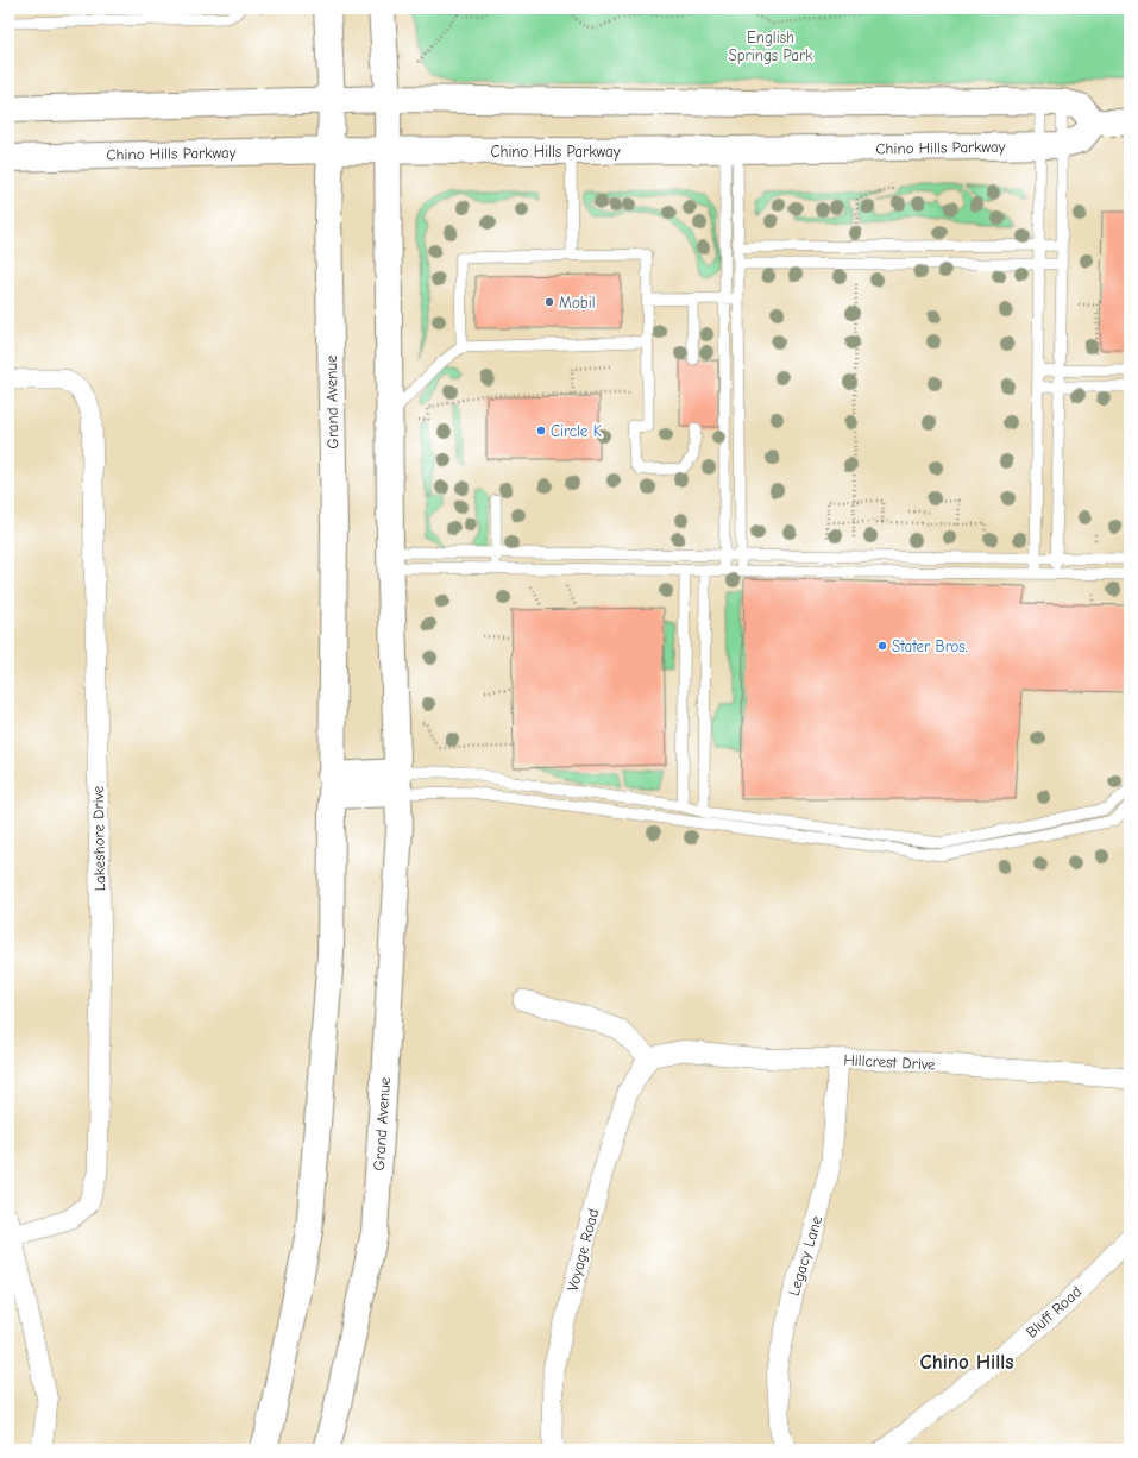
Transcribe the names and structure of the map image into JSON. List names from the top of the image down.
{
  "streets": {
    "main road": ["Chino Hills Parkway", "Grand Avenue"],
    "street": [
      "Lakeshore Drive",
      "Hillcrest Drive",
      "Voyage Road",
      "Legacy Lane",
      "Bluff Road"
    ]
  },
  "crossings": [
    ["Chino Hills Parkway", "Grand Avenue"],
    ["Hillcrest Drive", "Voyage Road"],
    ["Hillcrest Drive", "Legacy Lane"]
  ],
  "districts": ["Chino Hills"],
  "parks": ["English Springs Park"],
  "places": ["Mobil", "Circle K", "Stater Bros."]
}
